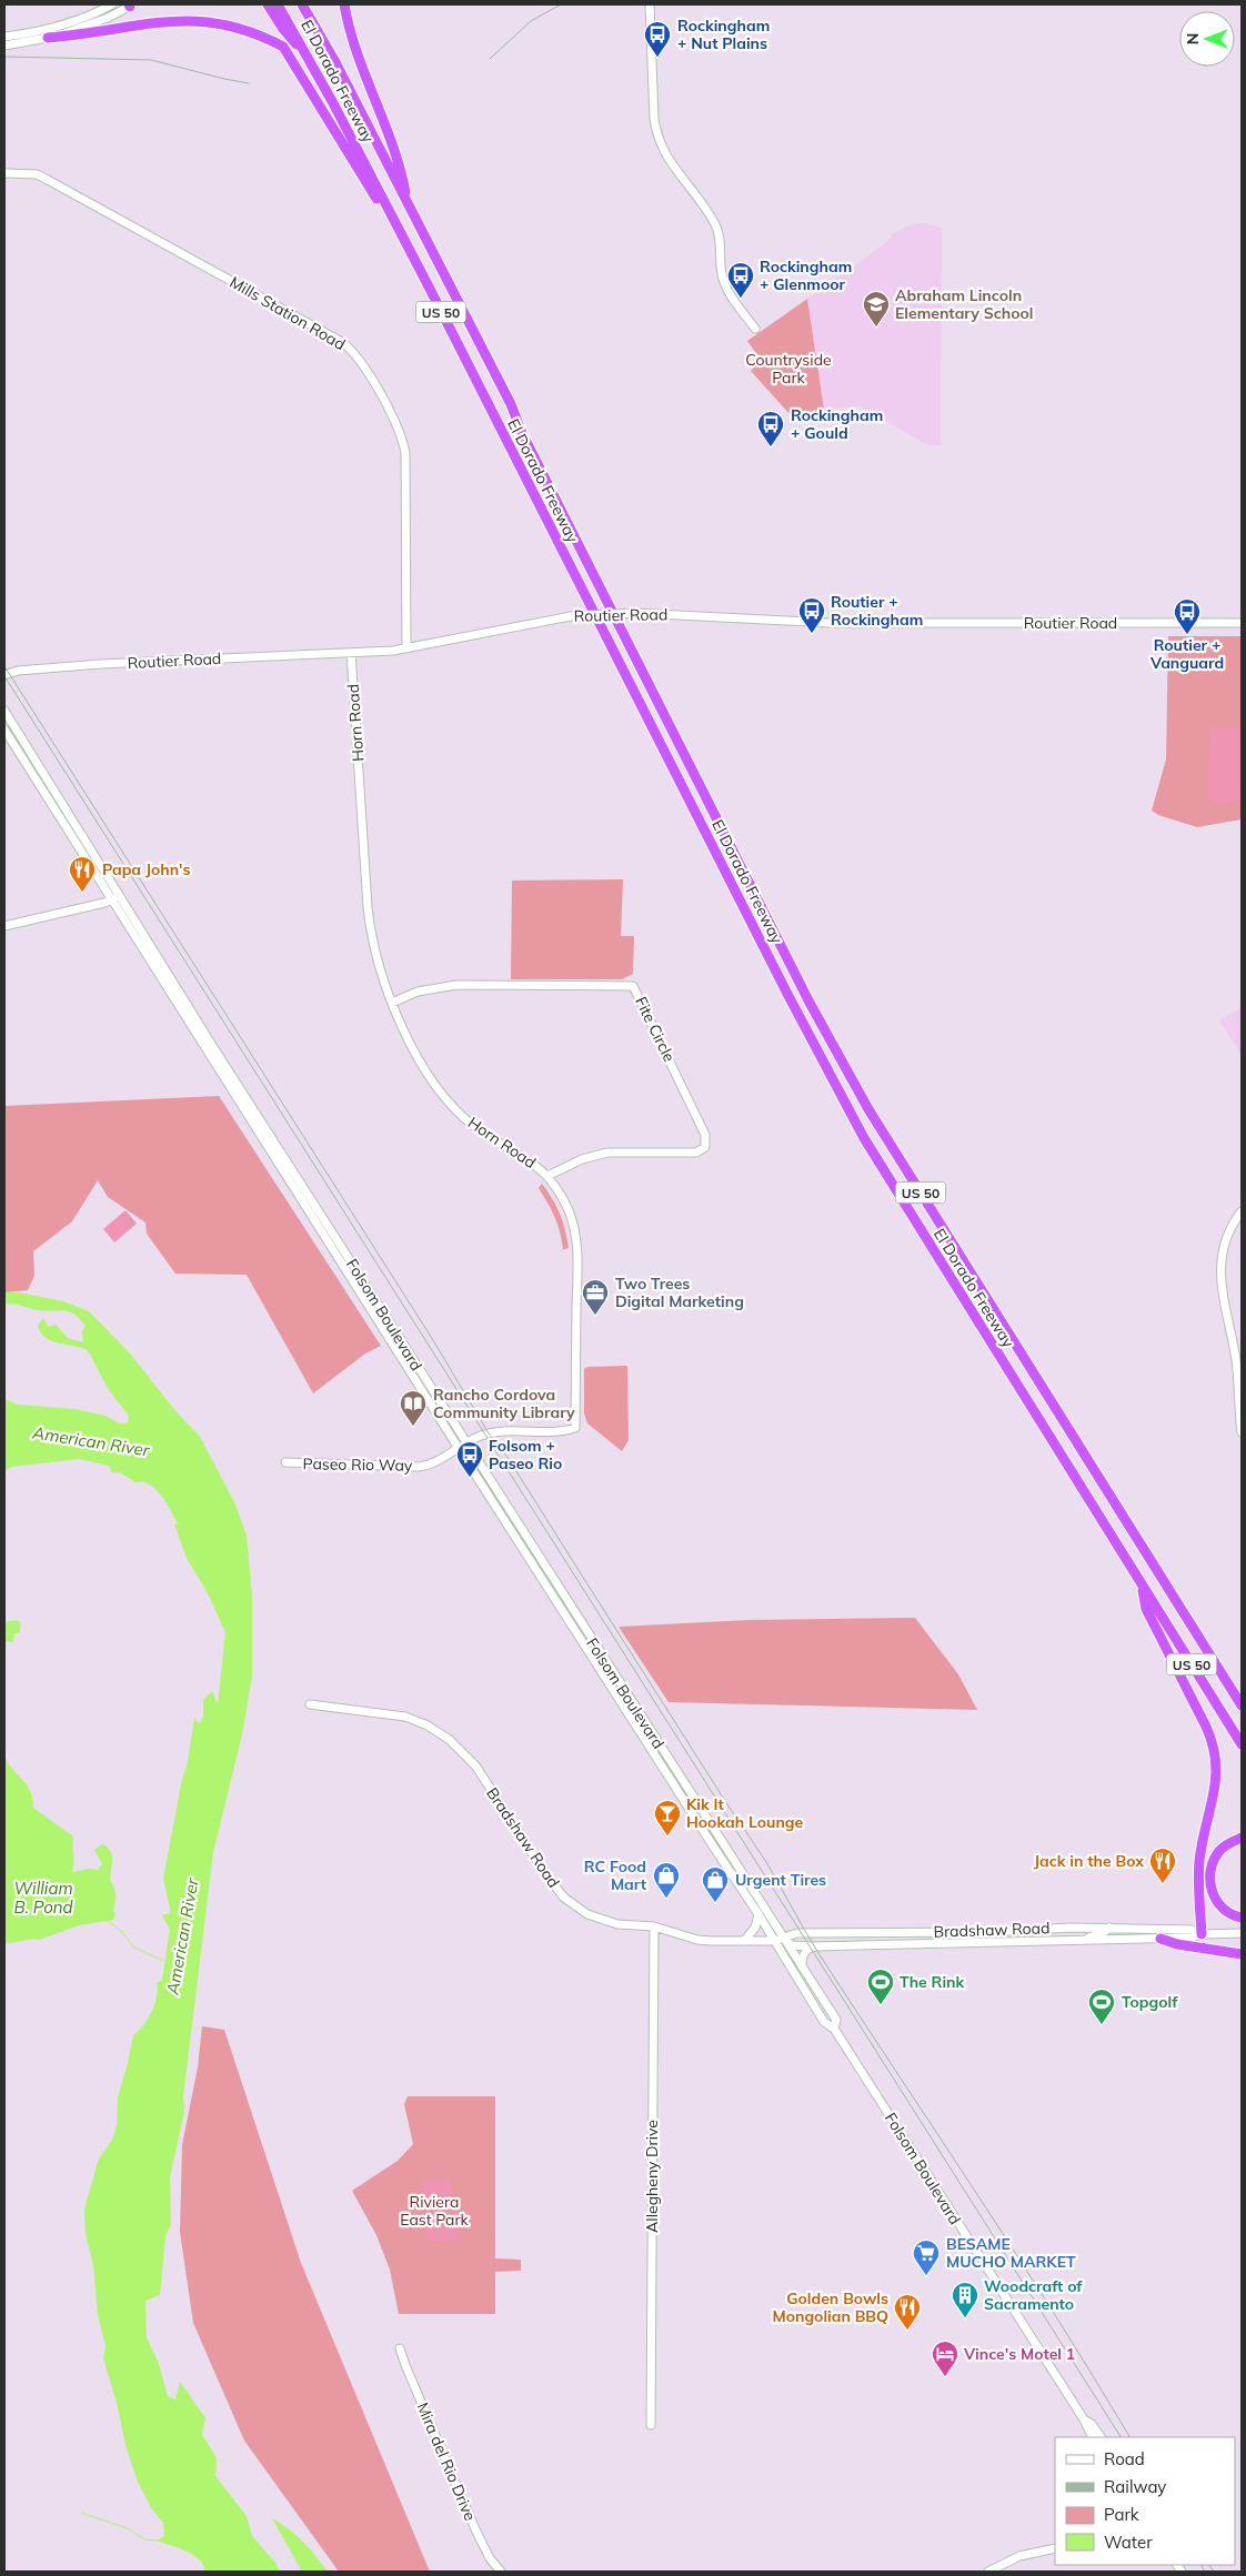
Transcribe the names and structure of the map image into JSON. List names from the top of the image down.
{
  "streets": {
    "highway": ["El Dorado Freeway", "US 50"],
    "street": [
      "Mills Station Road",
      "Routier Road",
      "Horn Road",
      "Fite Circle",
      "Folsom Boulevard",
      "Paseo Rio Way",
      "Bradshaw Road",
      "Allegheny Drive",
      "Mira del Rio Drive"
    ]
  },
  "crossings": [
    ["Mills Station Road", "Routier Road"],
    ["Routier Road", "Horn Road"],
    ["Horn Road", "Fite Circle"],
    ["Horn Road", "Folsom Boulevard"],
    ["Horn Road", "Paseo Rio Way"],
    ["Folsom Boulevard", "Paseo Rio Way"],
    ["Folsom Boulevard", "Bradshaw Road"],
    ["Bradshaw Road", "Allegheny Drive"]
  ],
  "water": ["American River", "William B. Pond"],
  "parks": ["Countryside Park", "Riviera East Park"],
  "places": {
    "bus stop": [
      "Rockingham + Nut Plains",
      "Rockingham + Glenmoor",
      "Rockingham + Gould",
      "Routier + Rockingham",
      "Routier + Vanguard",
      "Folsom + Paseo Rio"
    ],
    "school or university": ["Abraham Lincoln Elementary School"],
    "restaurant": ["Papa John's", "Jack in the Box", "Golden Bowls Mongolian BBQ"],
    "office": ["Two Trees Digital Marketing"],
    "library": ["Rancho Cordova Community Library"],
    "bar": ["Kik It Hookah Lounge"],
    "shop": ["RC Food Mart", "Urgent Tires"],
    "sports": ["The Rink", "Topgolf"],
    "supermarket": ["BESAME MUCHO MARKET"],
    "building": ["Woodcraft of Sacramento"],
    "hotel": ["Vince's Motel 1"]
  },
  "legend": [
    "Road",
    "Railway",
    "Park",
    "Water"
  ],
  "north": "left"
}
